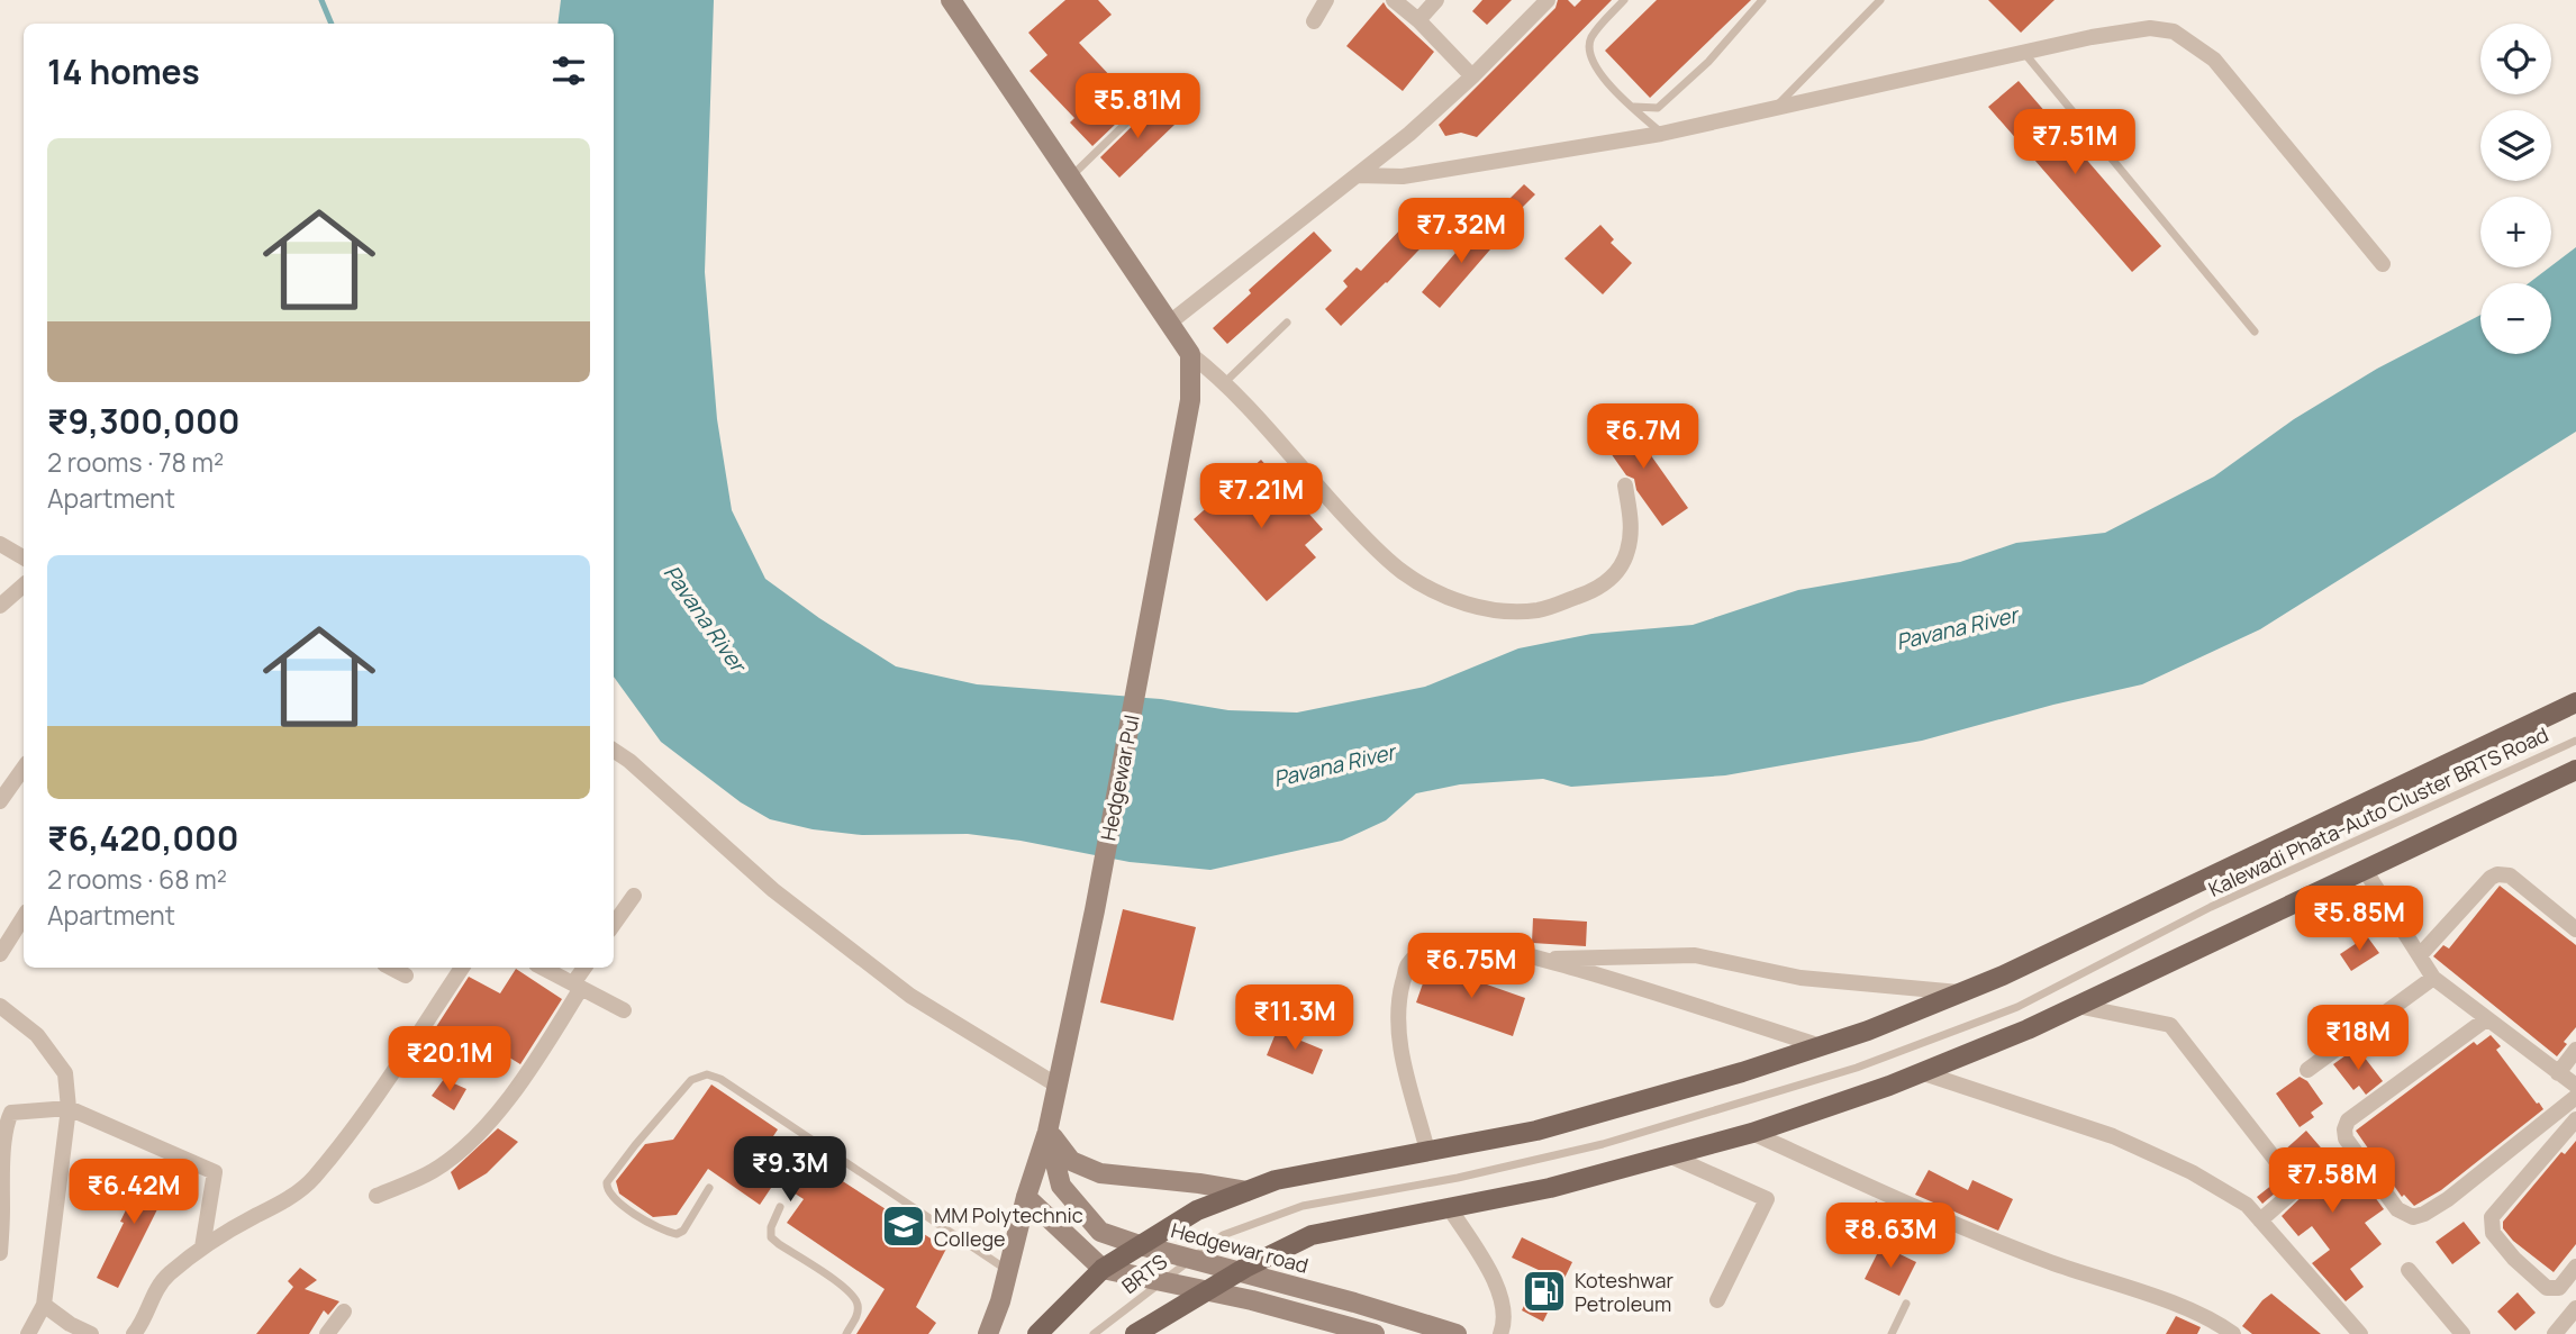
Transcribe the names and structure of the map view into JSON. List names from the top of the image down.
{
  "streets": {
    "main road": ["Hedgewar Pul", "Hedgewar road"],
    "lane": ["Kalewadi Phata-Auto Cluster BRTS Road", "BRTS"]
  },
  "crossings": [
    ["Kalewadi Phata-Auto Cluster BRTS Road", "BRTS"],
    ["Hedgewar road", "BRTS"]
  ],
  "water": ["Pavana River"],
  "places": {
    "school or university": ["MM Polytechnic College"],
    "fuel station": ["Koteshwar Petroleum"]
  },
  "page": {
    "map_buttons": ["+", "−"],
    "heading": "14 homes",
    "price": [
      "₹5.81M",
      "₹7.51M",
      "₹7.32M",
      "₹6.7M",
      "₹7.21M",
      "₹5.85M",
      "₹6.75M",
      "₹11.3M",
      "₹18M",
      "₹20.1M",
      "₹9.3M",
      "₹7.58M",
      "₹6.42M",
      "₹8.63M"
    ],
    "list": [
      {
        "name": "₹9,300,000",
        "note": "2 rooms · 78 m² · Apartment"
      },
      {
        "name": "₹6,420,000",
        "note": "2 rooms · 68 m² · Apartment"
      }
    ]
  }
}
